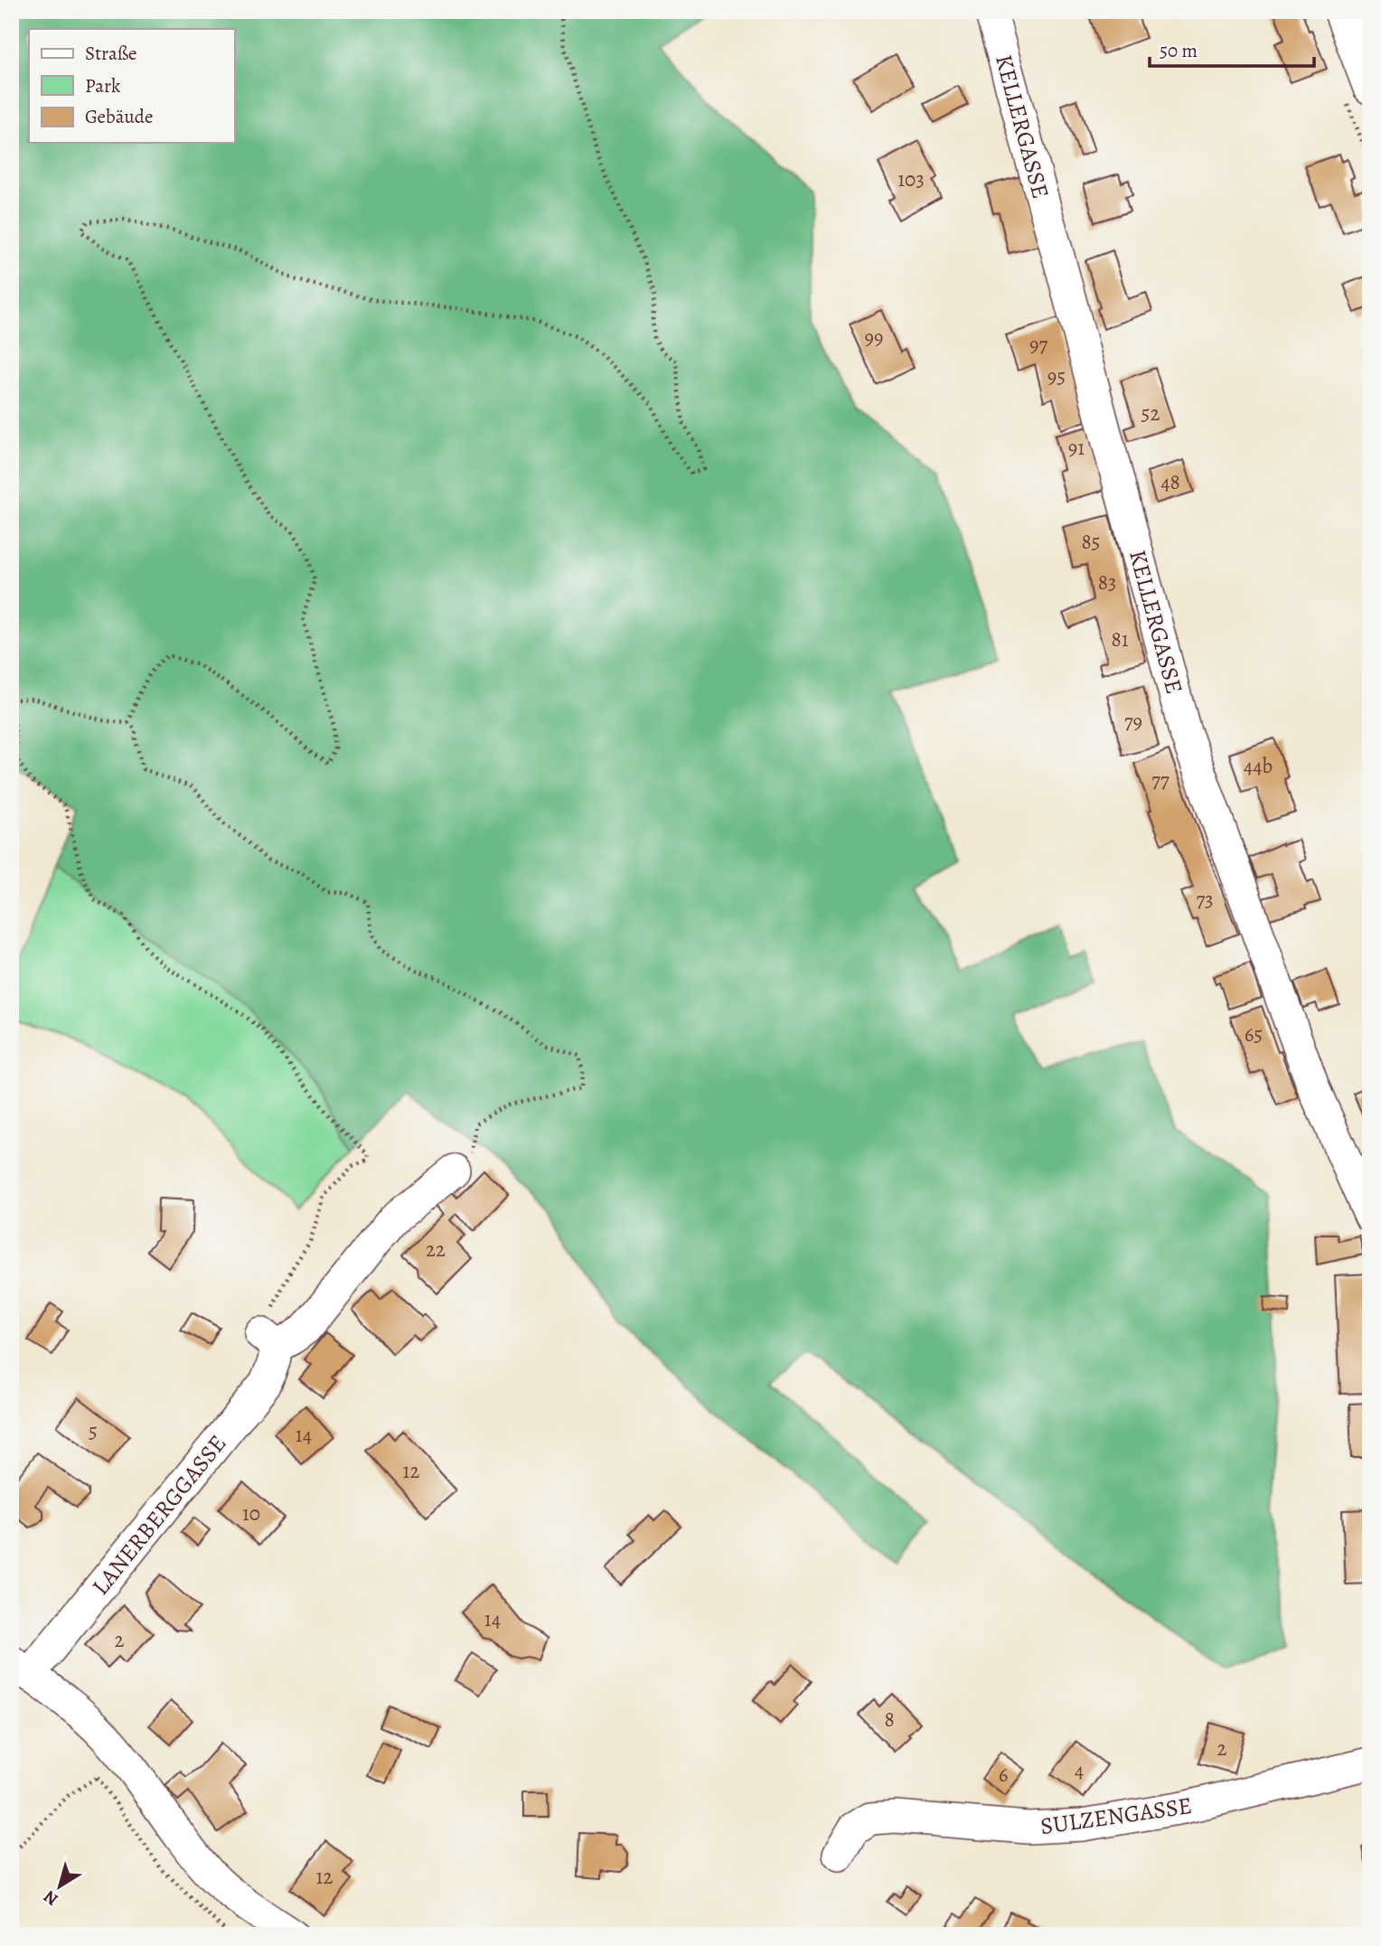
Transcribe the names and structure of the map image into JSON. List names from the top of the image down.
{
  "streets": {
    "street": ["KELLERGASSE", "LANERBERGGASSE", "SULZENGASSE"]
  },
  "house_numbers": [
    "103",
    "99",
    "97",
    "95",
    "52",
    "91",
    "48",
    "85",
    "83",
    "81",
    "79",
    "44b",
    "77",
    "73",
    "65",
    "22",
    "5",
    "14",
    "12",
    "10",
    "14",
    "2",
    "8",
    "2",
    "4",
    "6",
    "12"
  ],
  "legend": ["Straße", "Park", "Gebäude"],
  "scale_bar": "50 m",
  "north": "bottom left"
}
